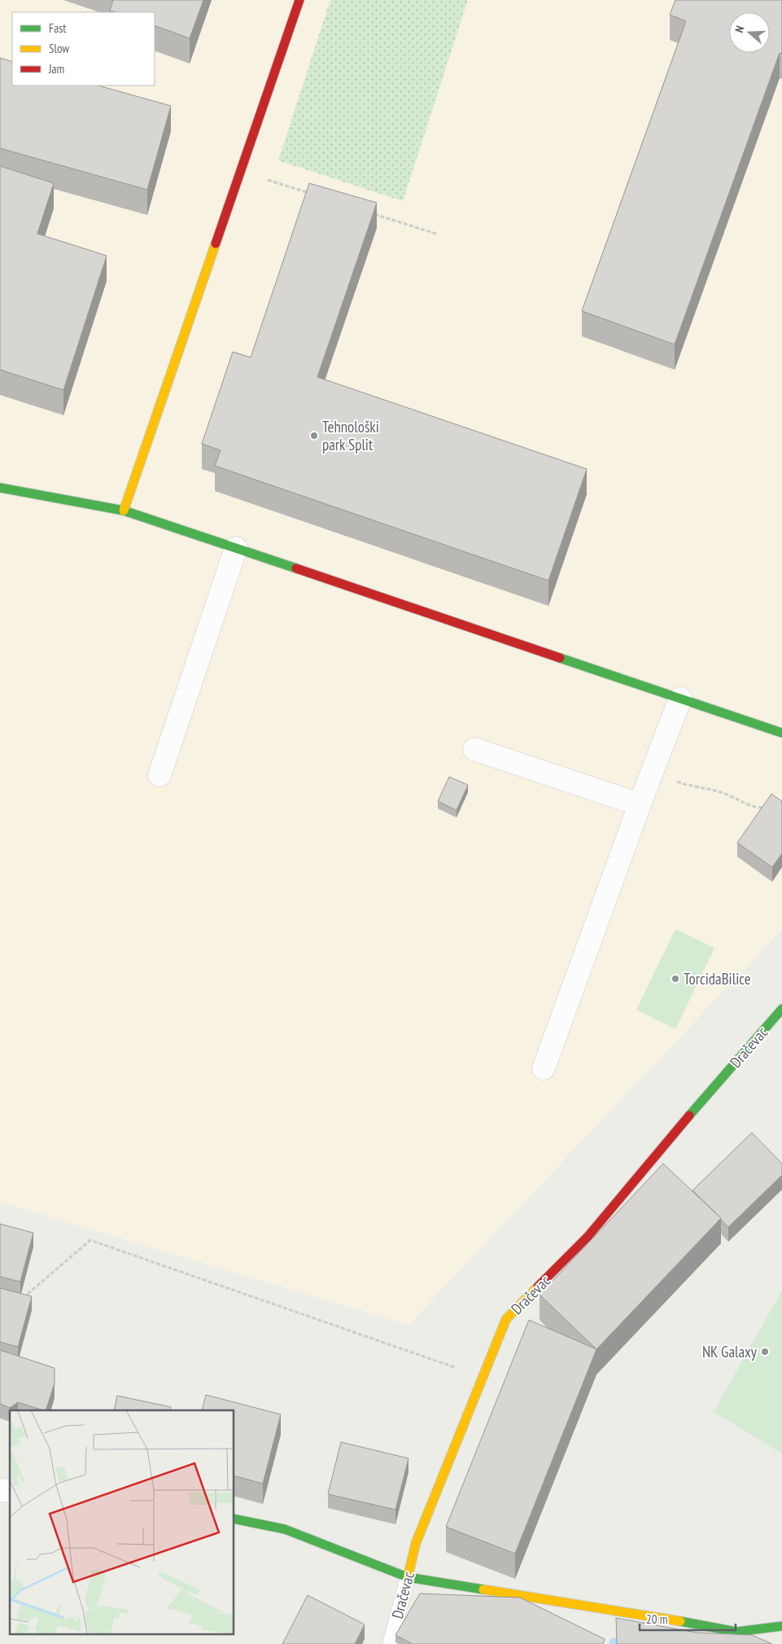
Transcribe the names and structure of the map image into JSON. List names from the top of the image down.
{
  "streets": {
    "street": ["Dračevac"]
  },
  "places": ["Tehnološki park Split", "TorcidaBilice", "NK Galaxy"],
  "legend": ["Fast", "Slow", "Jam"],
  "scale_bar": "20 m",
  "north": "left"
}
